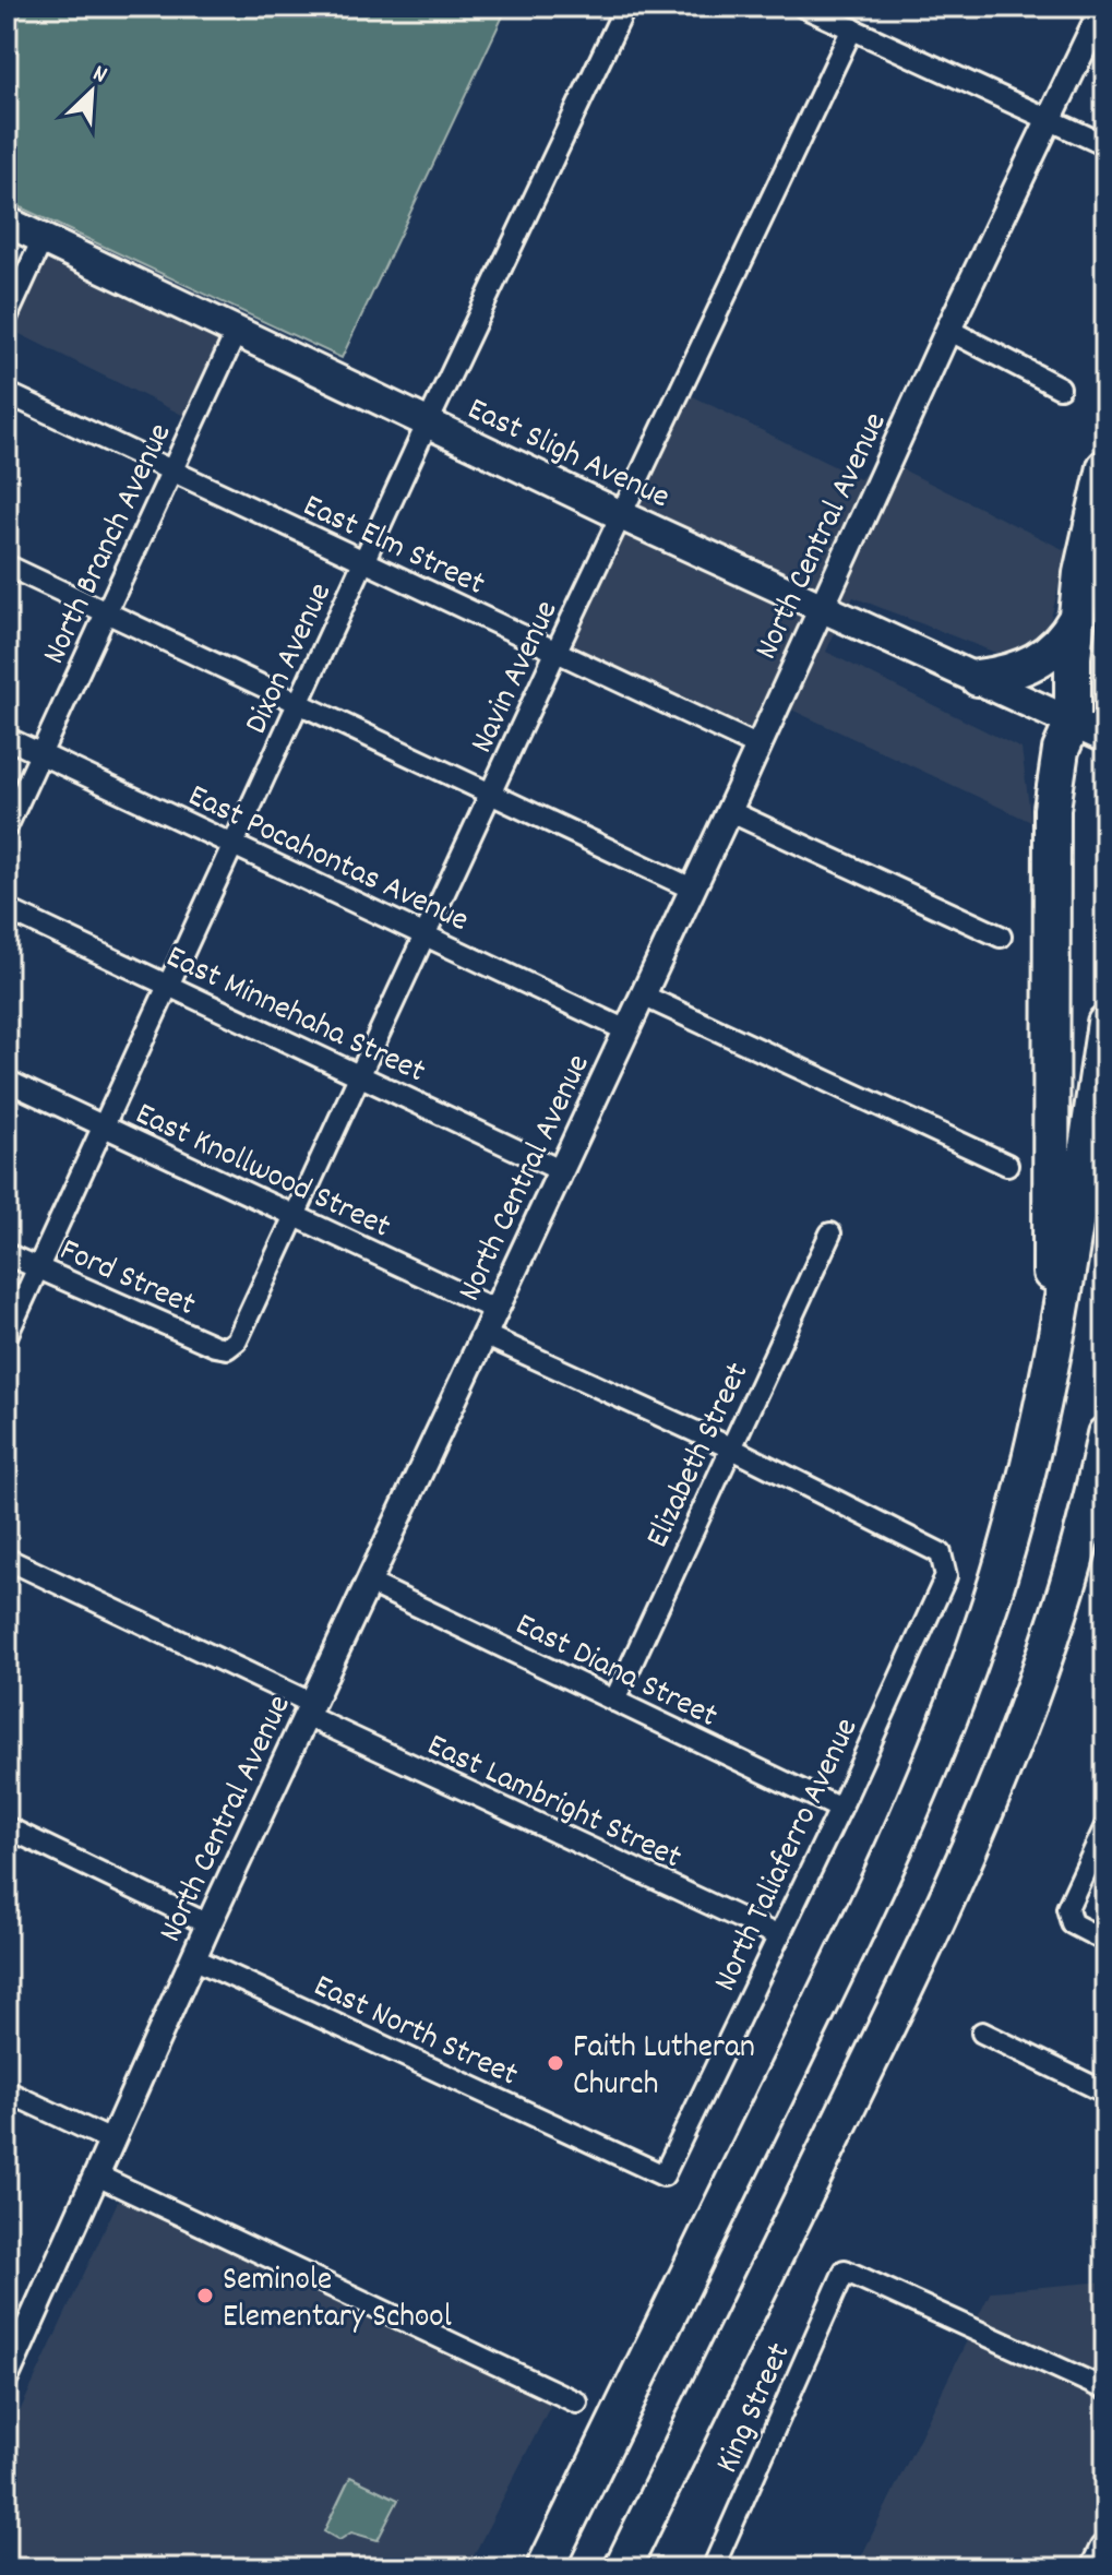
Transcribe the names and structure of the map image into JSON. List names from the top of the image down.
{
  "streets": {
    "main road": ["East Sligh Avenue"],
    "street": [
      "North Central Avenue",
      "North Branch Avenue",
      "East Elm Street",
      "Dixon Avenue",
      "Navin Avenue",
      "East Pocahontas Avenue",
      "East Minnehaha Street",
      "East Knollwood Street",
      "Ford Street",
      "Elizabeth Street",
      "East Diana Street",
      "East Lambright Street",
      "North Taliaferro Avenue",
      "East North Street",
      "King Street"
    ]
  },
  "crossings": [
    ["East Sligh Avenue", "North Central Avenue"],
    ["East Sligh Avenue", "North Branch Avenue"],
    ["East Sligh Avenue", "Dixon Avenue"],
    ["East Sligh Avenue", "Navin Avenue"],
    ["North Central Avenue", "East Elm Street"],
    ["North Central Avenue", "East Pocahontas Avenue"],
    ["North Central Avenue", "East Minnehaha Street"],
    ["North Central Avenue", "East Knollwood Street"],
    ["North Central Avenue", "East Diana Street"],
    ["North Central Avenue", "East Lambright Street"],
    ["North Central Avenue", "East North Street"],
    ["North Branch Avenue", "East Elm Street"],
    ["North Branch Avenue", "East Pocahontas Avenue"],
    ["East Elm Street", "Dixon Avenue"],
    ["East Elm Street", "Navin Avenue"],
    ["Dixon Avenue", "East Pocahontas Avenue"],
    ["Dixon Avenue", "East Minnehaha Street"],
    ["Dixon Avenue", "East Knollwood Street"],
    ["Dixon Avenue", "Ford Street"],
    ["Navin Avenue", "East Pocahontas Avenue"],
    ["Navin Avenue", "East Minnehaha Street"],
    ["Navin Avenue", "East Knollwood Street"],
    ["Navin Avenue", "Ford Street"],
    ["Elizabeth Street", "East Diana Street"],
    ["Elizabeth Street", "North Taliaferro Avenue"],
    ["East Diana Street", "North Taliaferro Avenue"],
    ["East Lambright Street", "North Taliaferro Avenue"],
    ["North Taliaferro Avenue", "East North Street"]
  ],
  "places": ["Faith Lutheran Church", "Seminole Elementary School"],
  "north": "top right"
}
